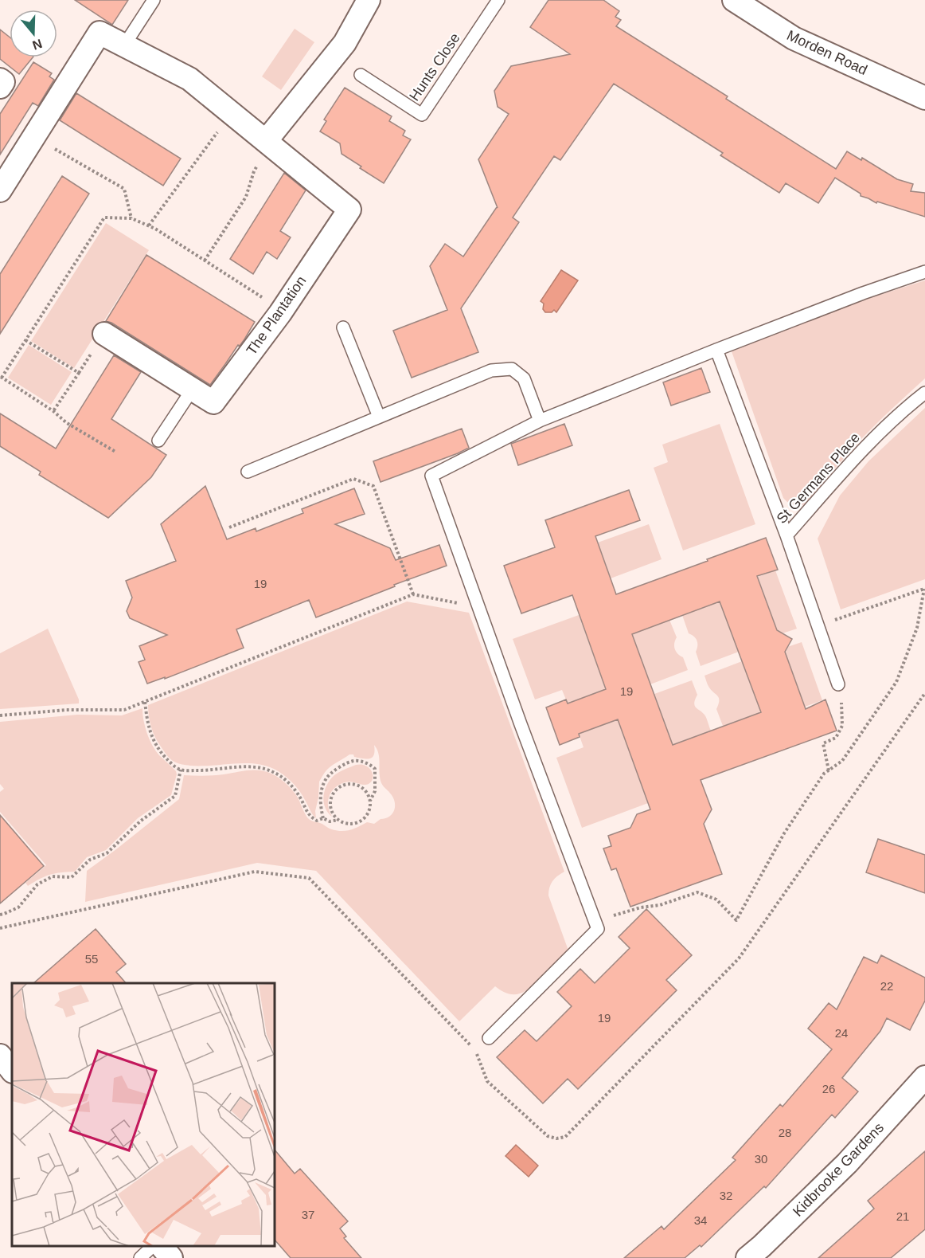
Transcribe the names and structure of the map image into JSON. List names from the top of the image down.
{
  "streets": {
    "street": ["Morden Road", "The Plantation", "Kidbrooke Gardens"],
    "lane": ["Hunts Close", "St Germans Place"]
  },
  "house_numbers": [
    "19",
    "19",
    "55",
    "22",
    "19",
    "24",
    "26",
    "28",
    "30",
    "32",
    "37",
    "21",
    "34"
  ],
  "north": "bottom"
}
